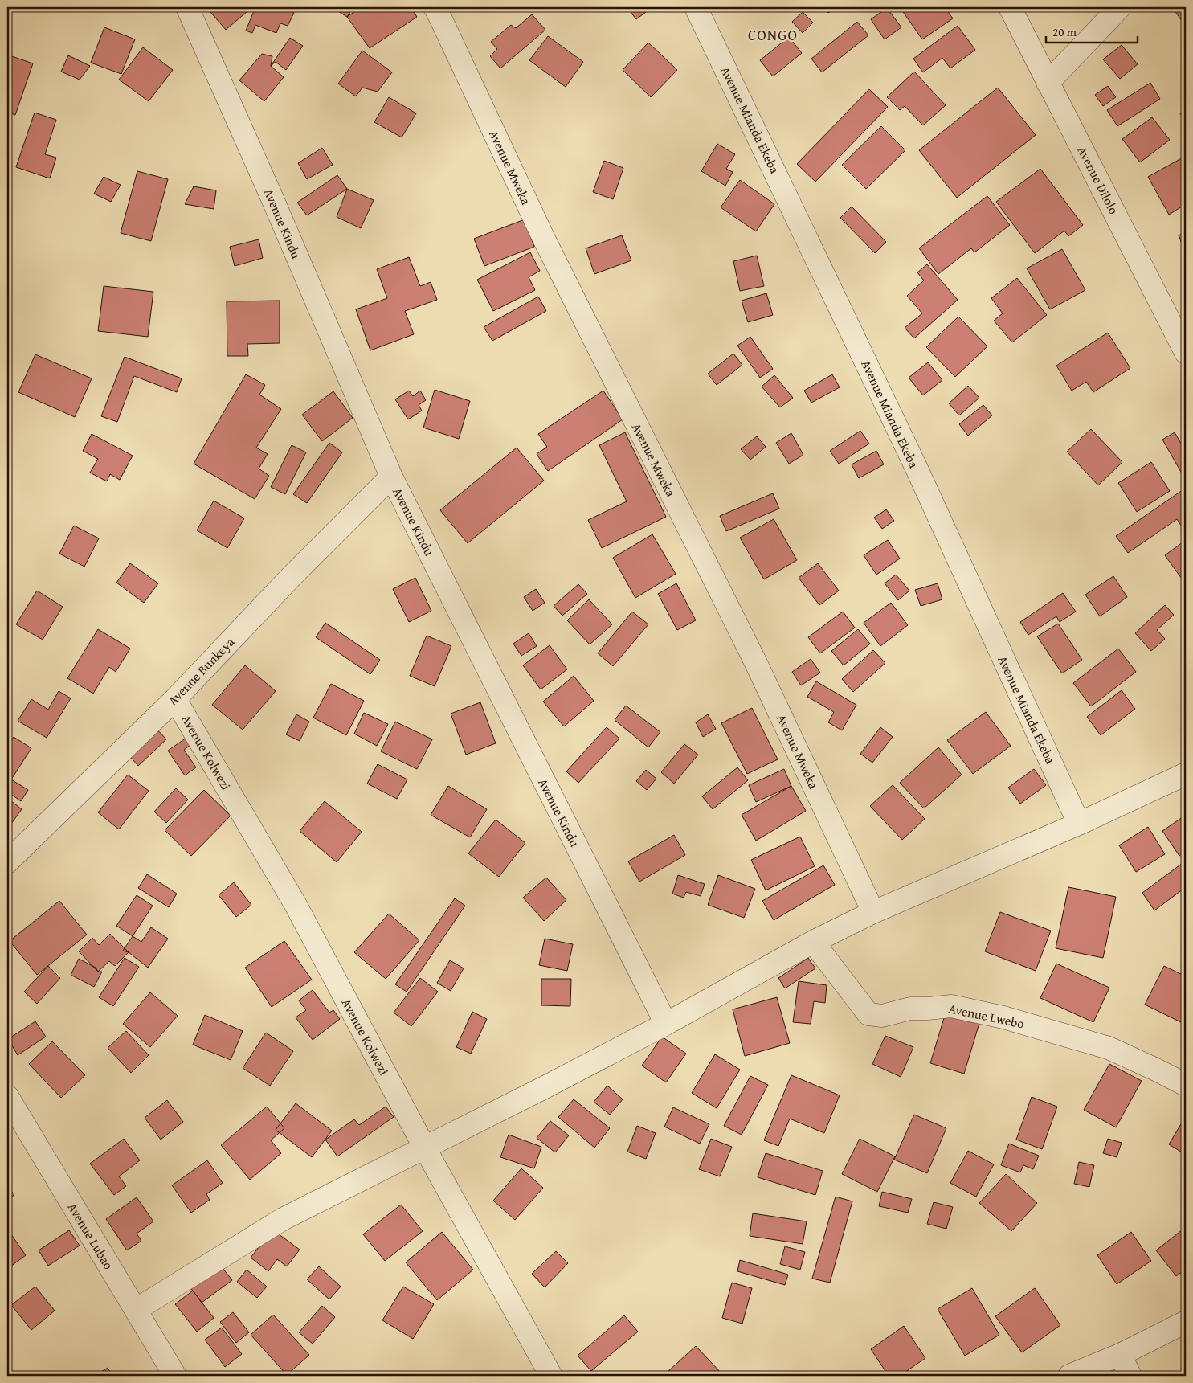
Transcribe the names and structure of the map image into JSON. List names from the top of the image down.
{
  "streets": {
    "street": [
      "Avenue Mianda Ekeba",
      "Avenue Mweka",
      "Avenue Dilolo",
      "Avenue Kindu",
      "Avenue Bunkeya",
      "Avenue Kolwezi",
      "Avenue Lwebo",
      "Avenue Lubao"
    ]
  },
  "crossings": [
    ["Avenue Kindu", "Avenue Bunkeya"],
    ["Avenue Bunkeya", "Avenue Kolwezi"]
  ],
  "districts": ["CONGO"],
  "scale_bar": "20 m"
}
